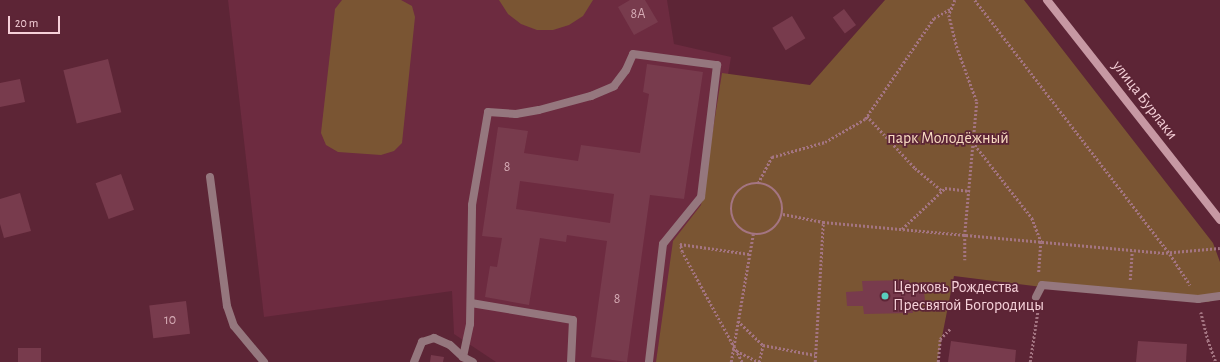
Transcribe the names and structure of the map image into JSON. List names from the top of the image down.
{
  "streets": {
    "street": ["улица Бурлаки"]
  },
  "parks": ["парк Молодёжный"],
  "places": ["Церковь Рождества Пресвятой Богородицы"],
  "house_numbers": [
    "8А",
    "8",
    "8",
    "10"
  ],
  "scale_bar": "20 m"
}
